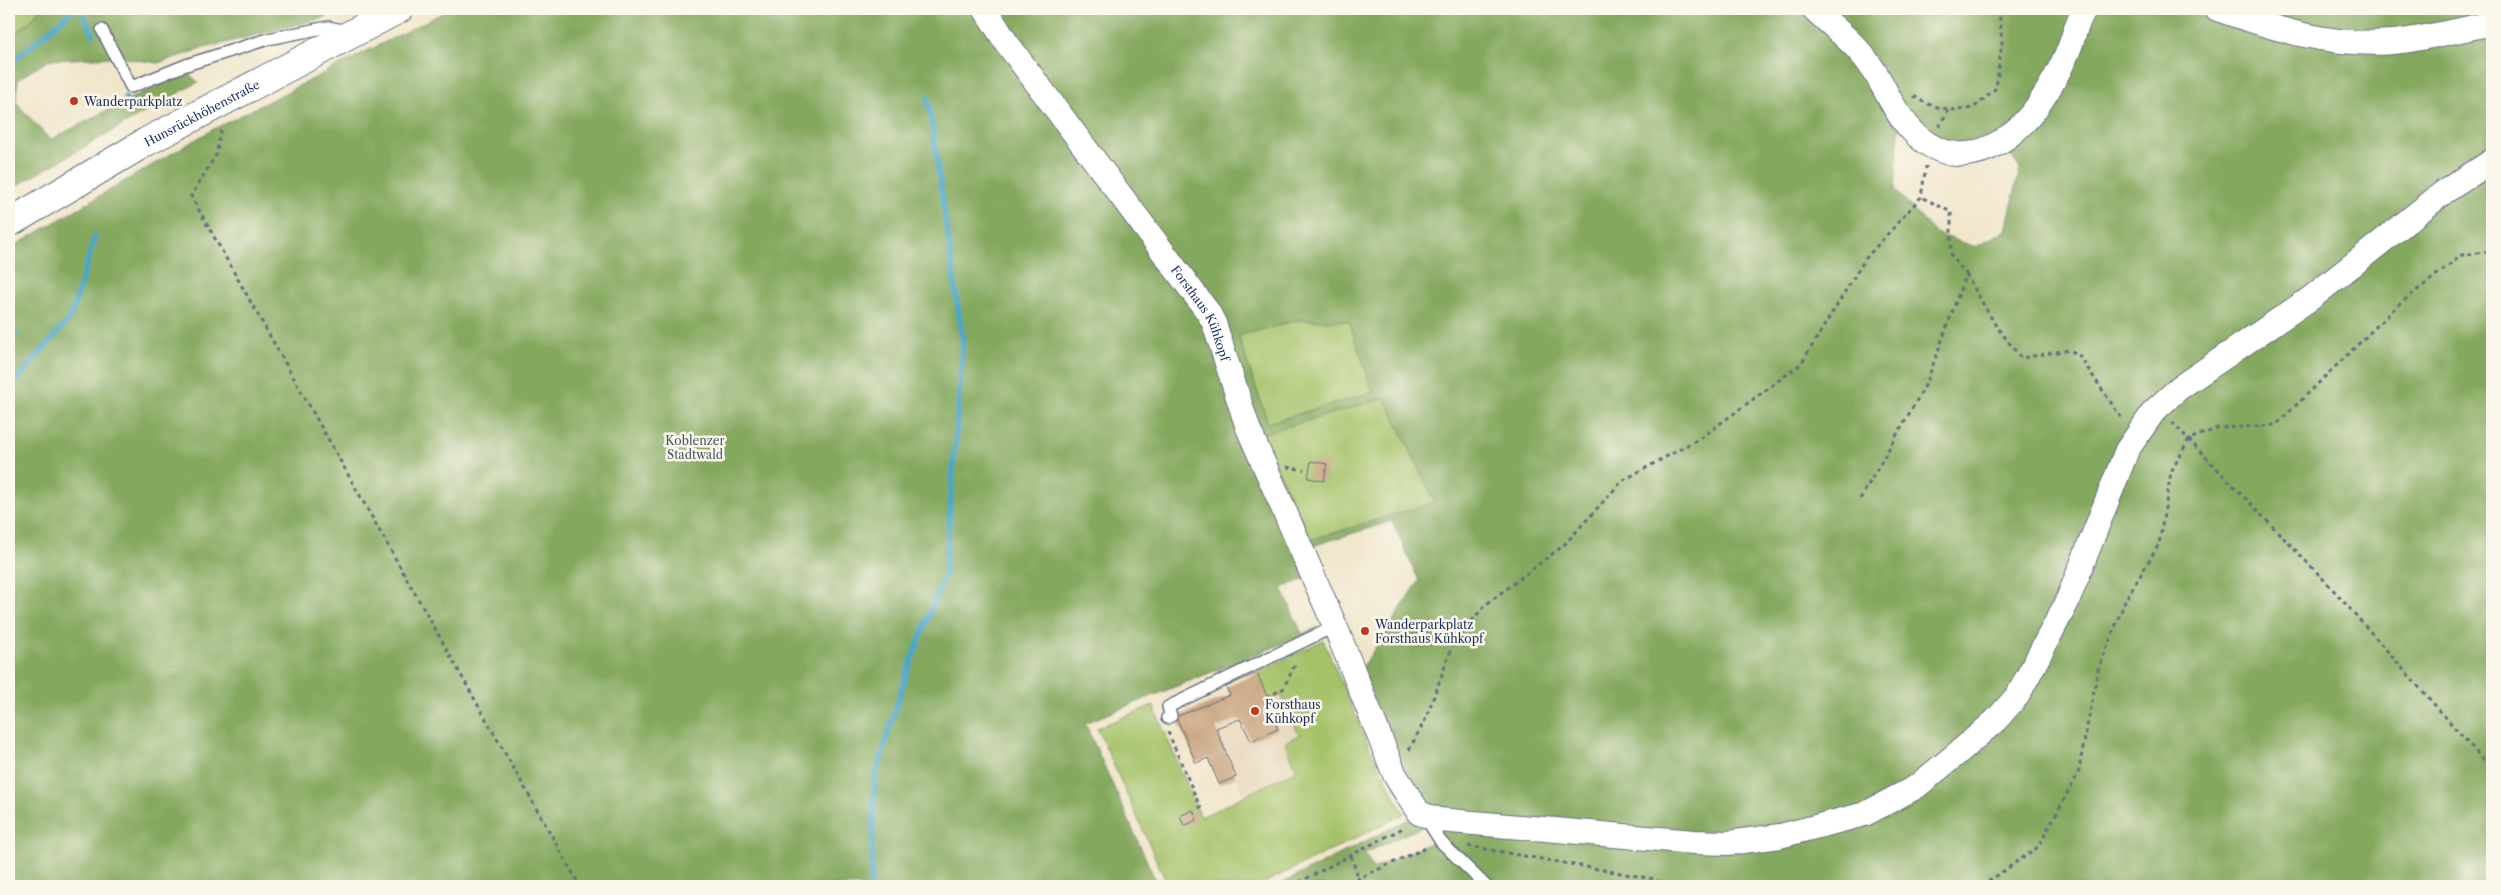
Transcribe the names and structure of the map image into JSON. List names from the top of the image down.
{
  "streets": {
    "main road": ["Hunsrückhöhenstraße"],
    "street": ["Forsthaus Kühkopf"]
  },
  "parks": ["Koblenzer Stadtwald"],
  "places": ["Wanderparkplatz", "Wanderparkplatz Forsthaus Kühkopf", "Forsthaus Kühkopf"]
}
